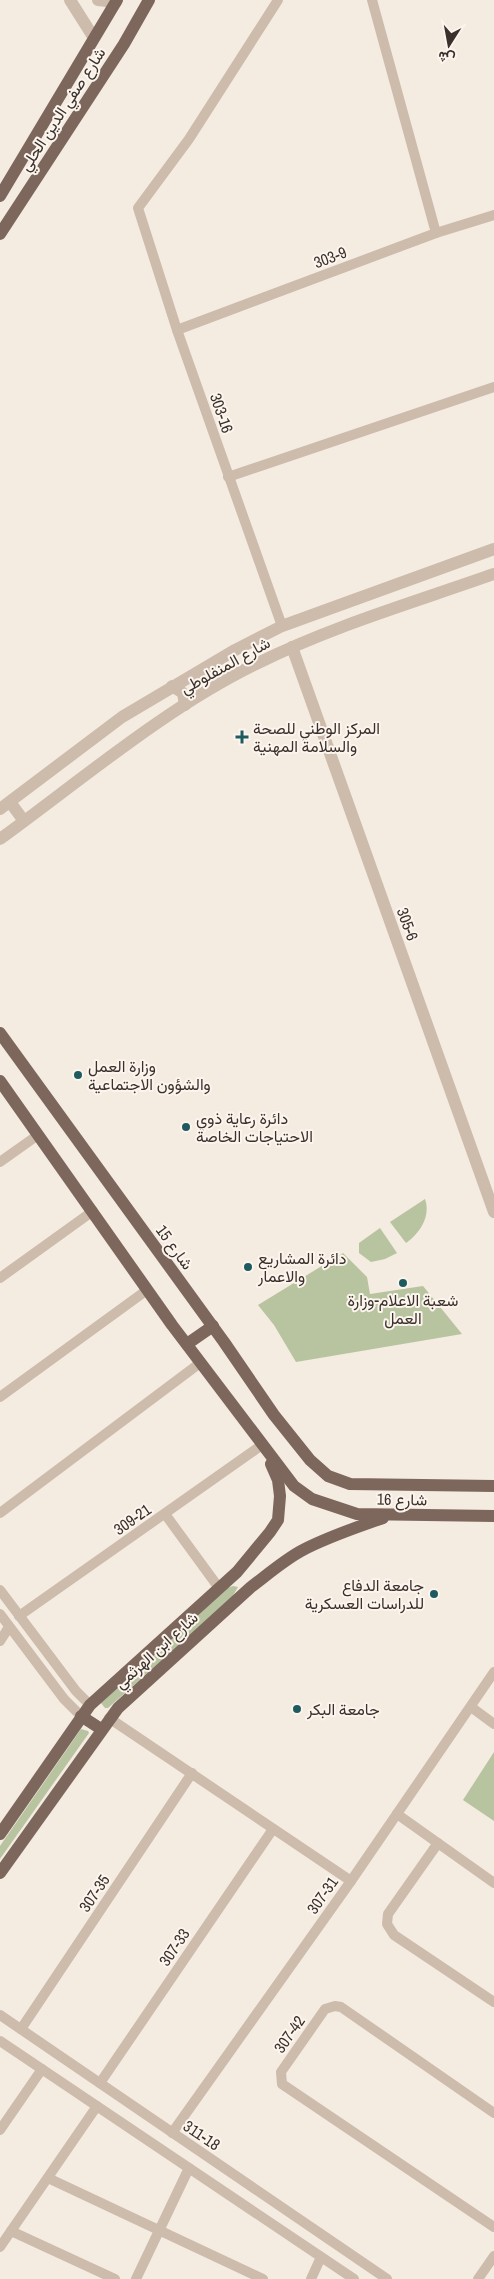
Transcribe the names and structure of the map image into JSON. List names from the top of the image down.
{
  "streets": {
    "main road": [
      "شارع صفي الدين الحلي",
      "شارع 15",
      "شارع 16",
      "شارع ابن الهرثمي"
    ],
    "street": [
      "303-9",
      "303-16",
      "شارع المنفلوطي",
      "305-6",
      "309-21",
      "307-35",
      "307-31",
      "307-33",
      "307-42",
      "311-18"
    ]
  },
  "crossings": [
    ["303-9", "303-16"],
    ["303-16", "شارع المنفلوطي"],
    ["شارع المنفلوطي", "305-6"],
    ["شارع 15", "شارع 16"],
    ["شارع 16", "309-21"],
    ["شارع 16", "شارع ابن الهرثمي"],
    ["309-21", "شارع ابن الهرثمي"],
    ["307-35", "311-18"],
    ["307-31", "311-18"],
    ["307-33", "311-18"]
  ],
  "places": {
    "health": ["المركز الوطني للصحة والسلامة المهنية"],
    "other": [
      "وزارة العمل والشؤون الاجتماعية",
      "دائرة رعاية ذوي الاحتياجات الخاصة",
      "دائرة المشاريع والاعمار",
      "شعبة الاعلام-وزارة العمل",
      "جامعة الدفاع للدراسات العسكرية",
      "جامعة البكر"
    ]
  },
  "north": "bottom"
}
